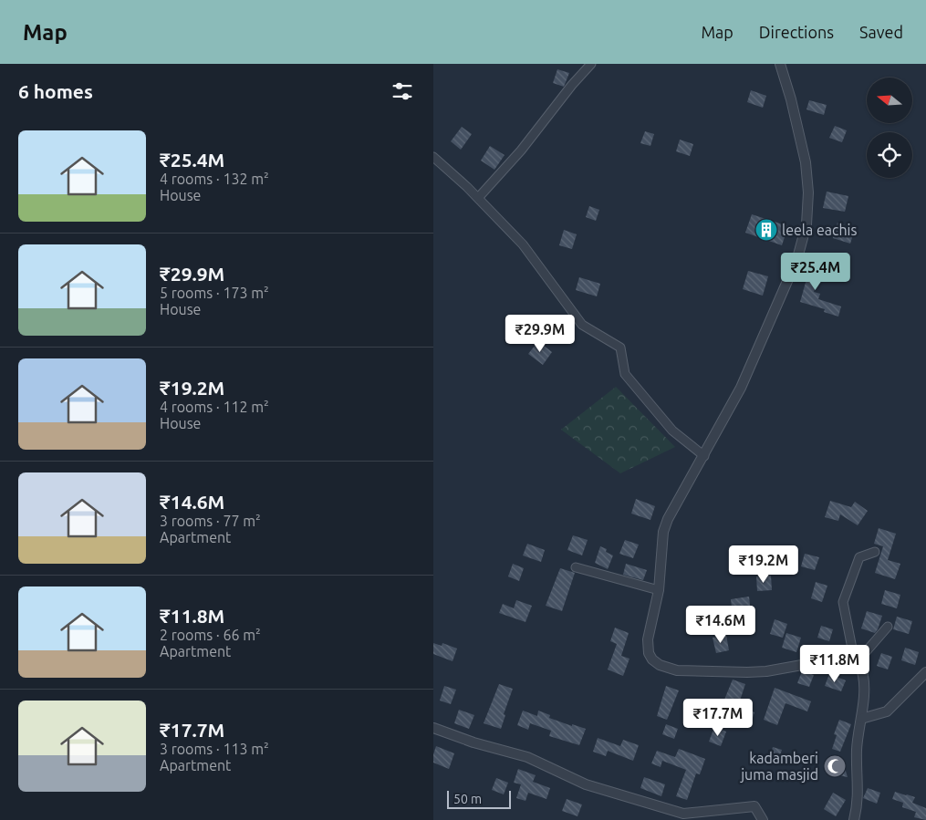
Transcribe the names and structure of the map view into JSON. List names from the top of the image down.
{
  "places": {
    "building": ["leela eachis"],
    "mosque": ["kadamberi juma masjid"]
  },
  "scale_bar": "50 m",
  "north": "left",
  "page": {
    "header": "Map",
    "nav": ["Map", "Directions", "Saved"],
    "heading": "6 homes",
    "list": [
      {
        "name": "₹25.4M",
        "note": "4 rooms · 132 m² · House"
      },
      {
        "name": "₹29.9M",
        "note": "5 rooms · 173 m² · House"
      },
      {
        "name": "₹19.2M",
        "note": "4 rooms · 112 m² · House"
      },
      {
        "name": "₹14.6M",
        "note": "3 rooms · 77 m² · Apartment"
      },
      {
        "name": "₹11.8M",
        "note": "2 rooms · 66 m² · Apartment"
      },
      {
        "name": "₹17.7M",
        "note": "3 rooms · 113 m² · Apartment"
      }
    ],
    "price": [
      "₹25.4M",
      "₹29.9M",
      "₹19.2M",
      "₹14.6M",
      "₹11.8M",
      "₹17.7M"
    ],
    "scale": "50 m"
  }
}
